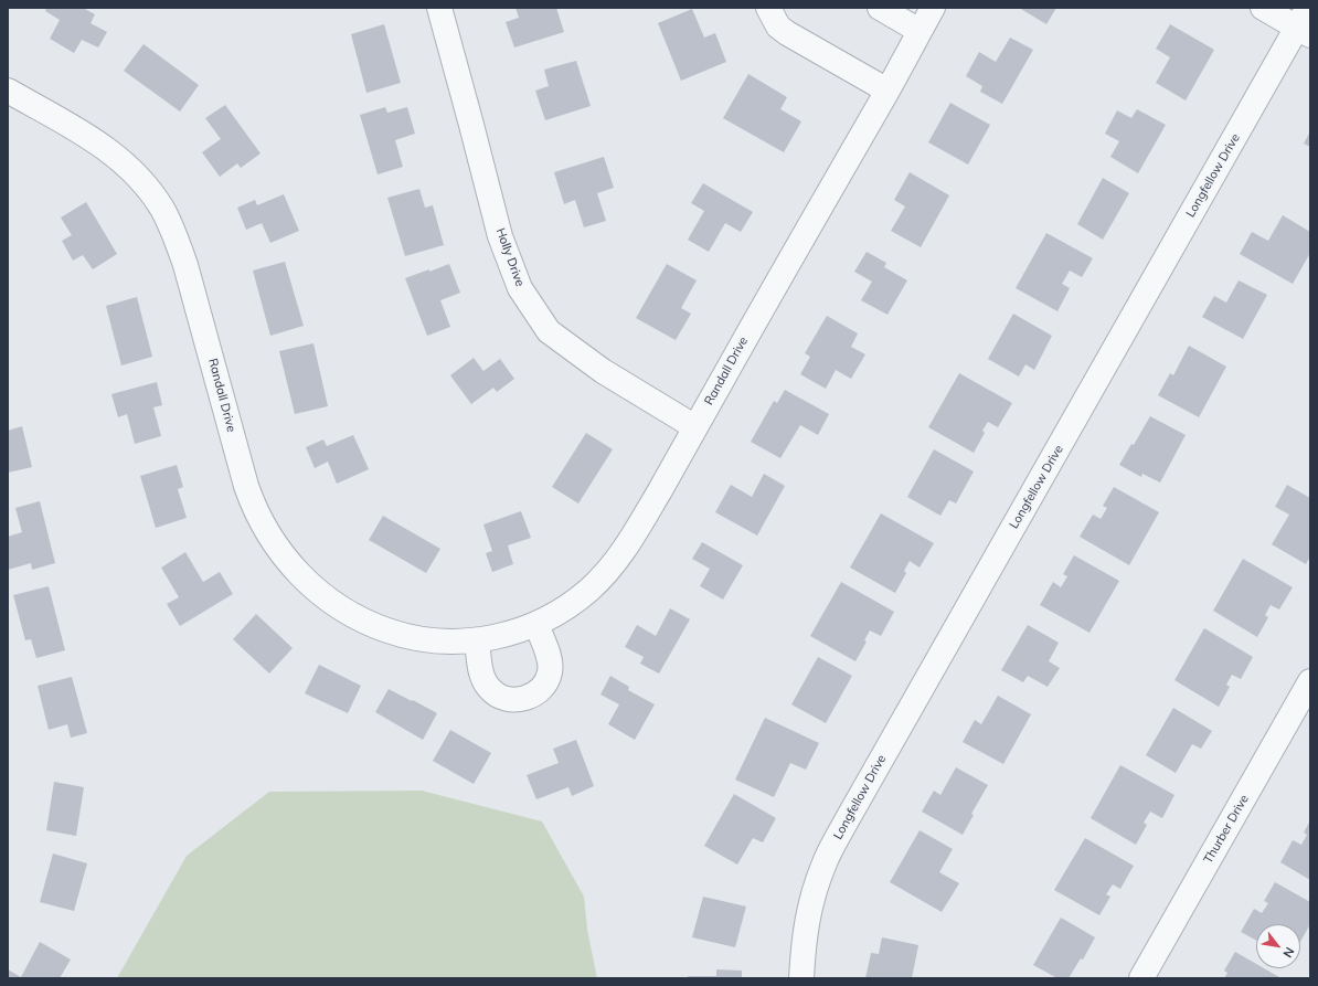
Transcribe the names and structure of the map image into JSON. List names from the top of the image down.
{
  "streets": {
    "street": [
      "Longfellow Drive",
      "Holly Drive",
      "Randall Drive",
      "Thurber Drive"
    ]
  },
  "crossings": [
    ["Holly Drive", "Randall Drive"]
  ],
  "north": "bottom right"
}
